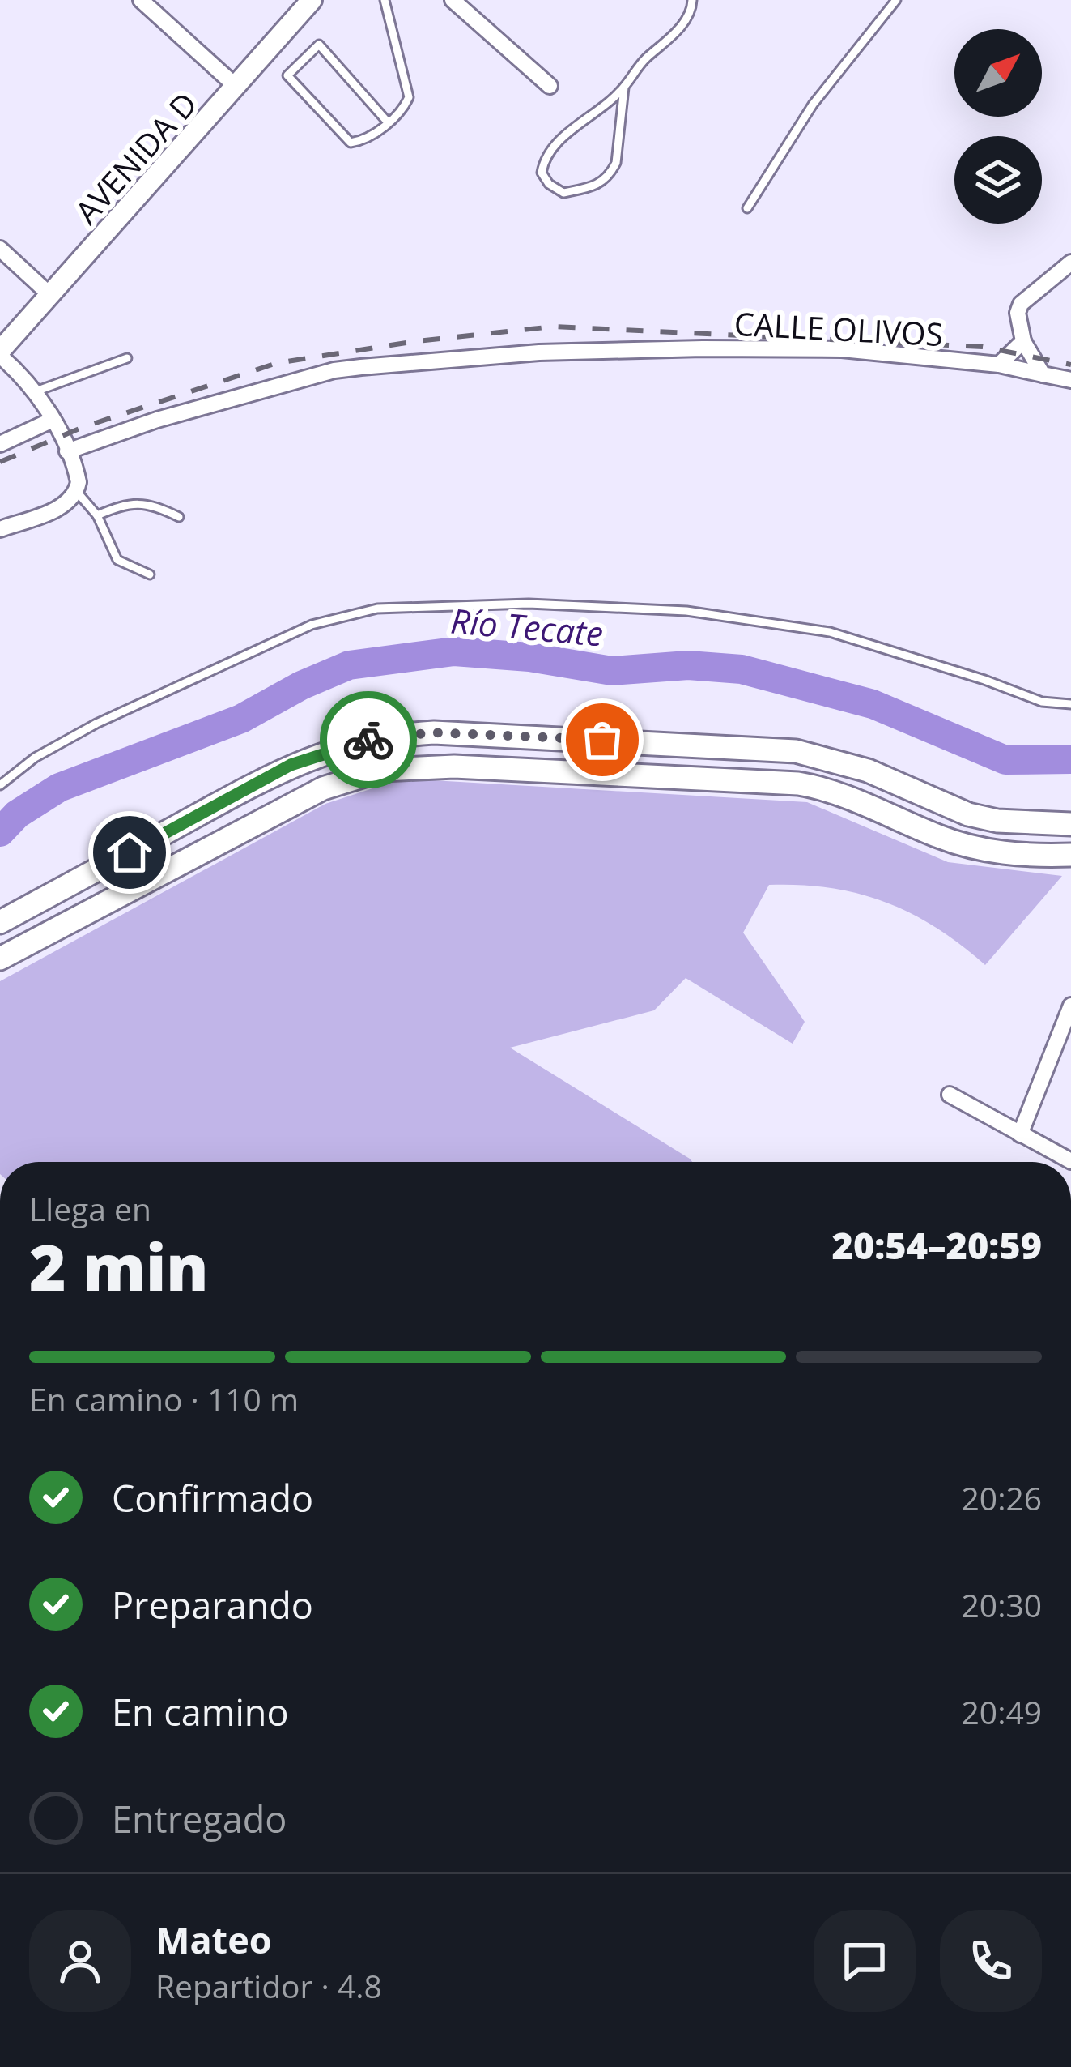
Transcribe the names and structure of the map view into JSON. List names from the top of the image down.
{
  "streets": {
    "street": ["AVENIDA D", "CALLE OLIVOS"]
  },
  "water": ["Río Tecate"],
  "north": "top right",
  "page": {
    "heading": ["2 min", "Llega en", "20:54–20:59"],
    "panel": ["Mateo", "Repartidor · 4.8"],
    "bar": "En camino · 110 m",
    "list": [
      ["Confirmado", "20:26"],
      ["Preparando", "20:30"],
      ["En camino", "20:49"],
      "Entregado"
    ]
  }
}
